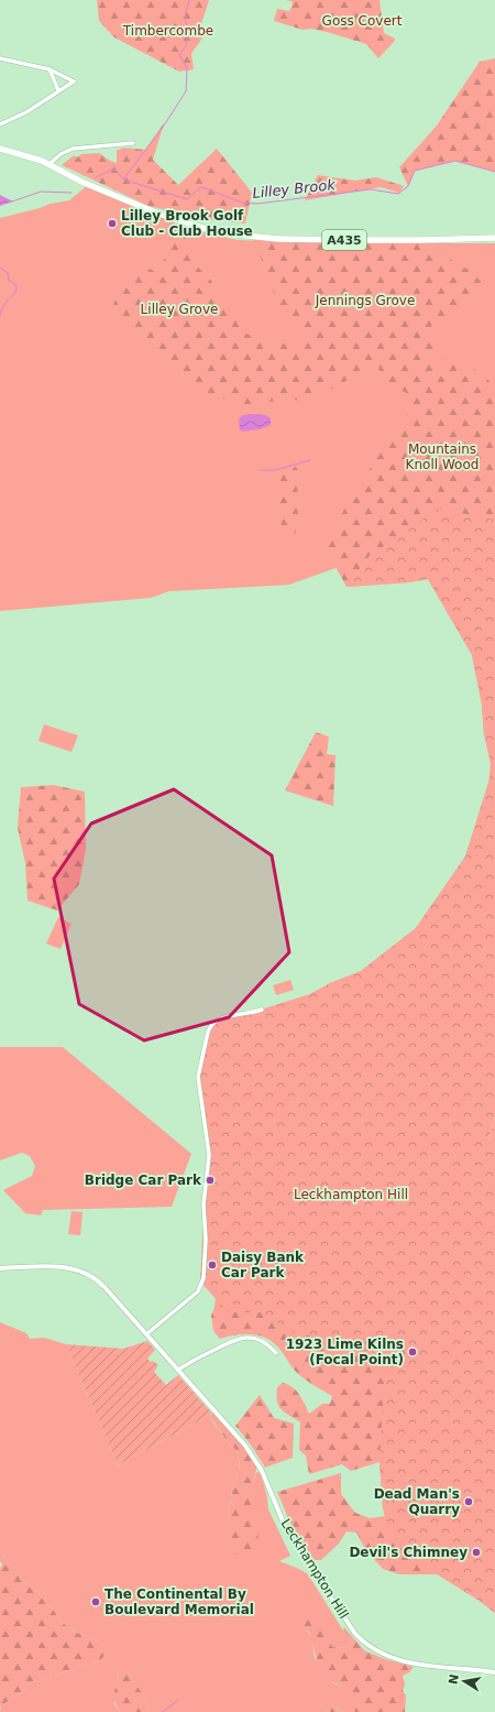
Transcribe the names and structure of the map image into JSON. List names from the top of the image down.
{
  "streets": {
    "main road": ["A435"],
    "street": ["Leckhampton Hill"]
  },
  "water": ["Lilley Brook"],
  "parks": [
    "Goss Covert",
    "Timbercombe",
    "Jennings Grove",
    "Lilley Grove",
    "Mountains Knoll Wood",
    "Leckhampton Hill"
  ],
  "places": [
    "Lilley Brook Golf Club - Club House",
    "Bridge Car Park",
    "Daisy Bank Car Park",
    "1923 Lime Kilns (Focal Point)",
    "Dead Man's Quarry",
    "Devil's Chimney",
    "The Continental By Boulevard Memorial"
  ],
  "north": "left"
}
